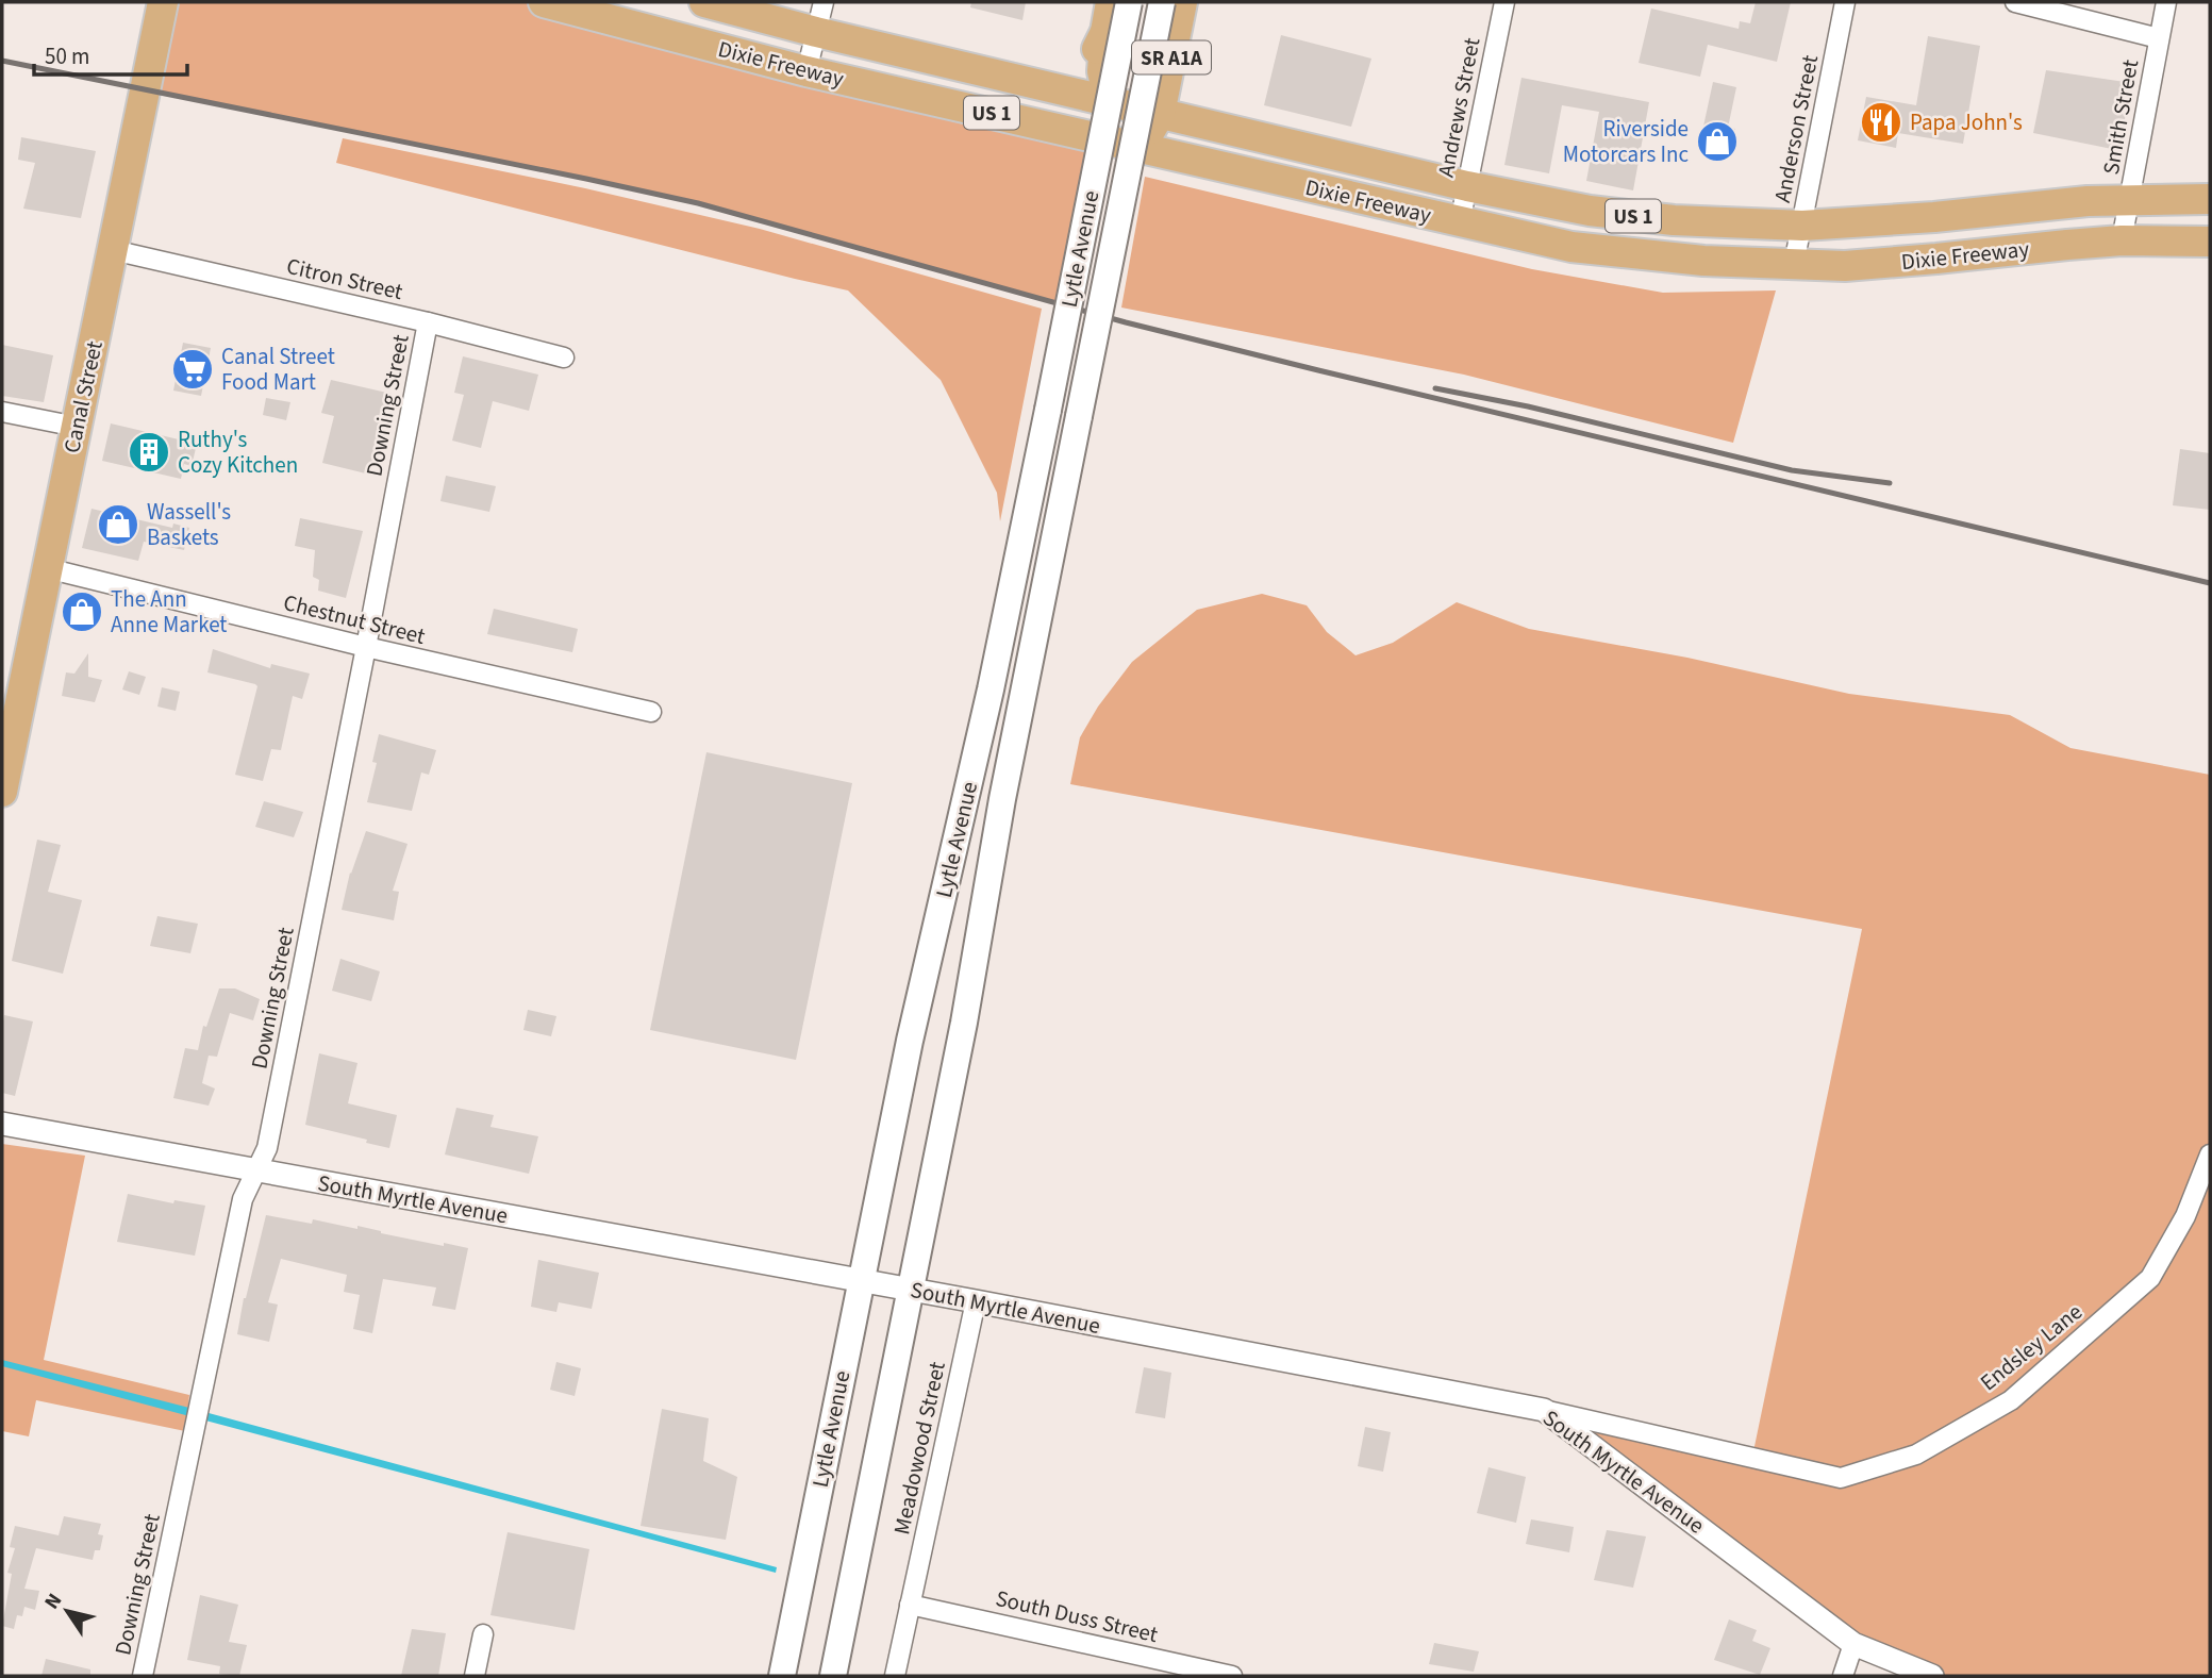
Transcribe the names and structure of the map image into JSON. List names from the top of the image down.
{
  "streets": {
    "main road": [
      "SR A1A",
      "Dixie Freeway",
      "US 1",
      "Lytle Avenue",
      "Canal Street"
    ],
    "street": [
      "Andrews Street",
      "Smith Street",
      "Anderson Street",
      "Citron Street",
      "Downing Street",
      "Chestnut Street",
      "South Myrtle Avenue",
      "Endsley Lane",
      "Meadowood Street",
      "South Duss Street"
    ]
  },
  "crossings": [
    ["SR A1A", "Dixie Freeway"],
    ["Dixie Freeway", "Andrews Street"],
    ["Dixie Freeway", "Smith Street"],
    ["Dixie Freeway", "Anderson Street"],
    ["Lytle Avenue", "South Myrtle Avenue"],
    ["Citron Street", "Canal Street"],
    ["Citron Street", "Downing Street"],
    ["Canal Street", "Chestnut Street"],
    ["Downing Street", "Chestnut Street"],
    ["Downing Street", "South Myrtle Avenue"],
    ["South Myrtle Avenue", "Endsley Lane"],
    ["South Myrtle Avenue", "Meadowood Street"],
    ["Meadowood Street", "South Duss Street"]
  ],
  "places": {
    "restaurant": ["Papa John's"],
    "shop": ["Riverside Motorcars Inc", "Wassell's Baskets", "The Ann Anne Market"],
    "supermarket": ["Canal Street Food Mart"],
    "building": ["Ruthy's Cozy Kitchen"]
  },
  "scale_bar": "50 m",
  "north": "top left"
}
